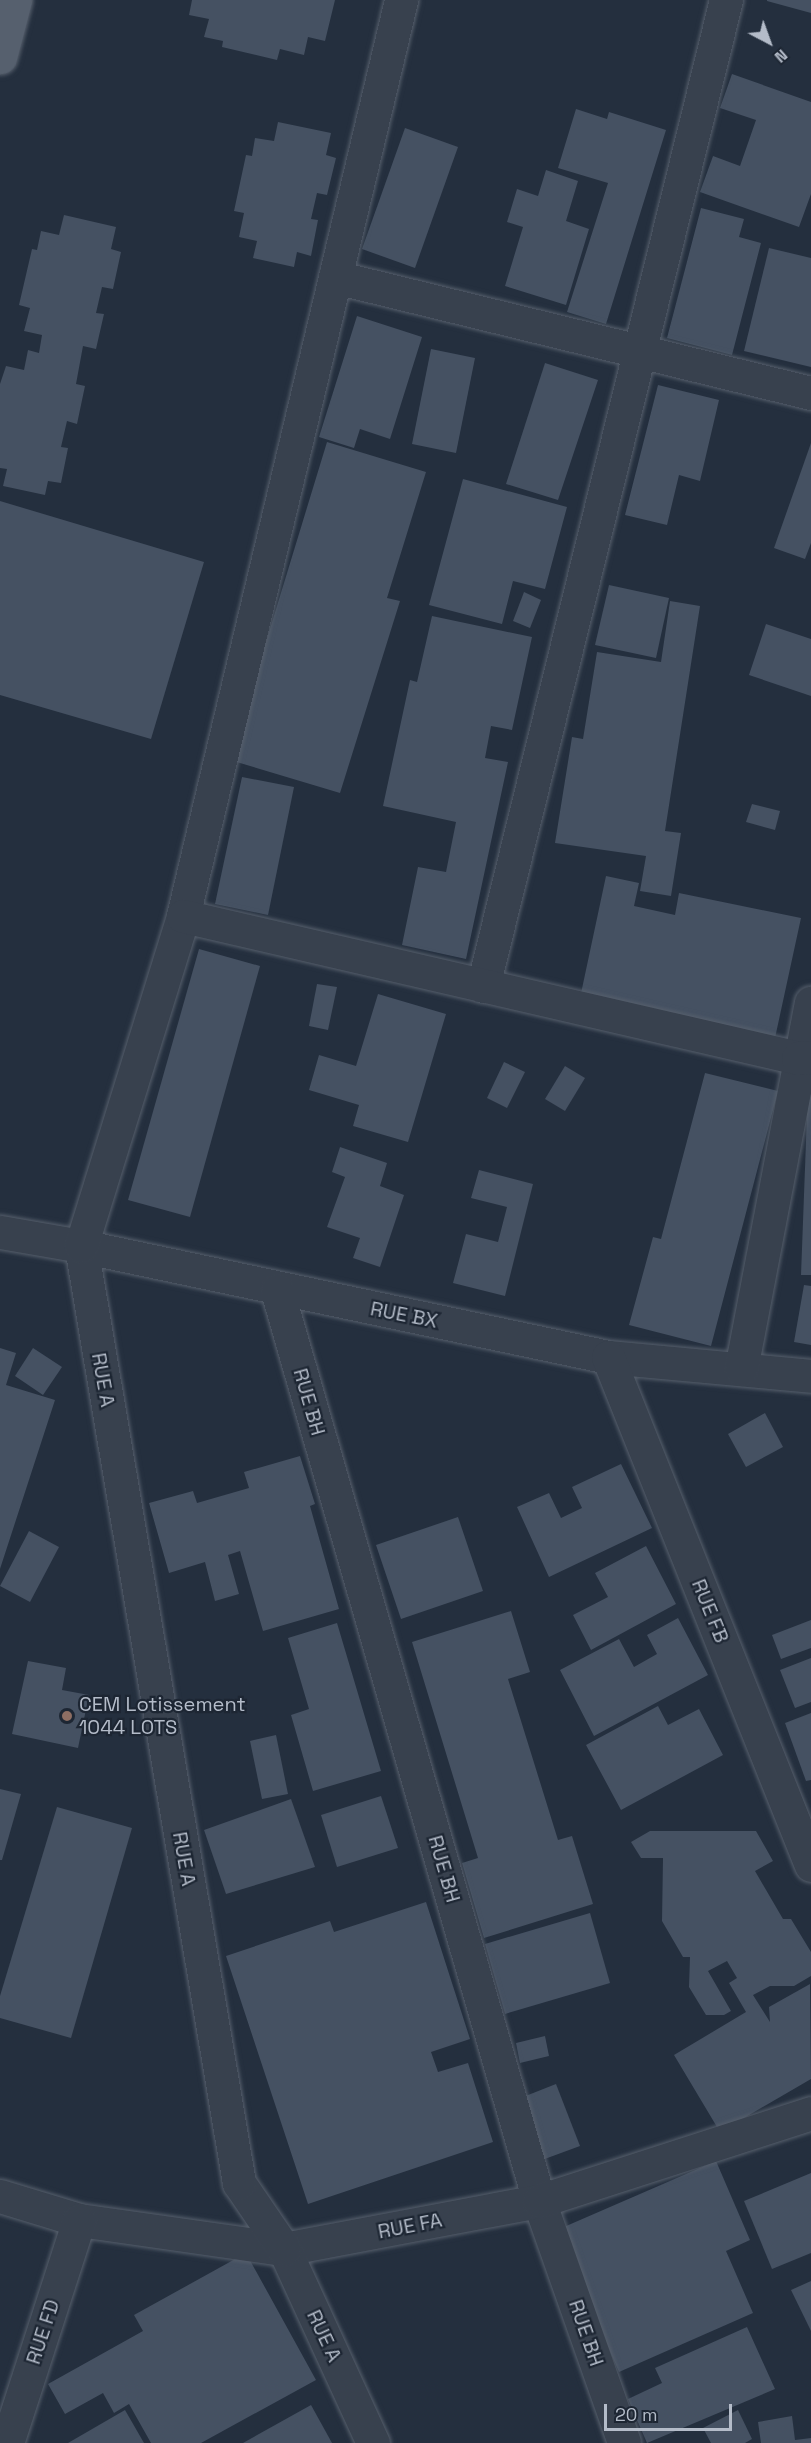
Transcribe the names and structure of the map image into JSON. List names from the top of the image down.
{
  "streets": {
    "street": [
      "RUE BX",
      "RUE A",
      "RUE BH",
      "RUE FB",
      "RUE FA",
      "RUE FD"
    ]
  },
  "crossings": [
    ["RUE BX", "RUE A"],
    ["RUE BX", "RUE BH"],
    ["RUE BX", "RUE FB"],
    ["RUE A", "RUE FA"],
    ["RUE BH", "RUE FA"],
    ["RUE FA", "RUE FD"]
  ],
  "places": ["CEM Lotissement 1044 LOTS"],
  "scale_bar": "20 m",
  "north": "bottom right"
}
